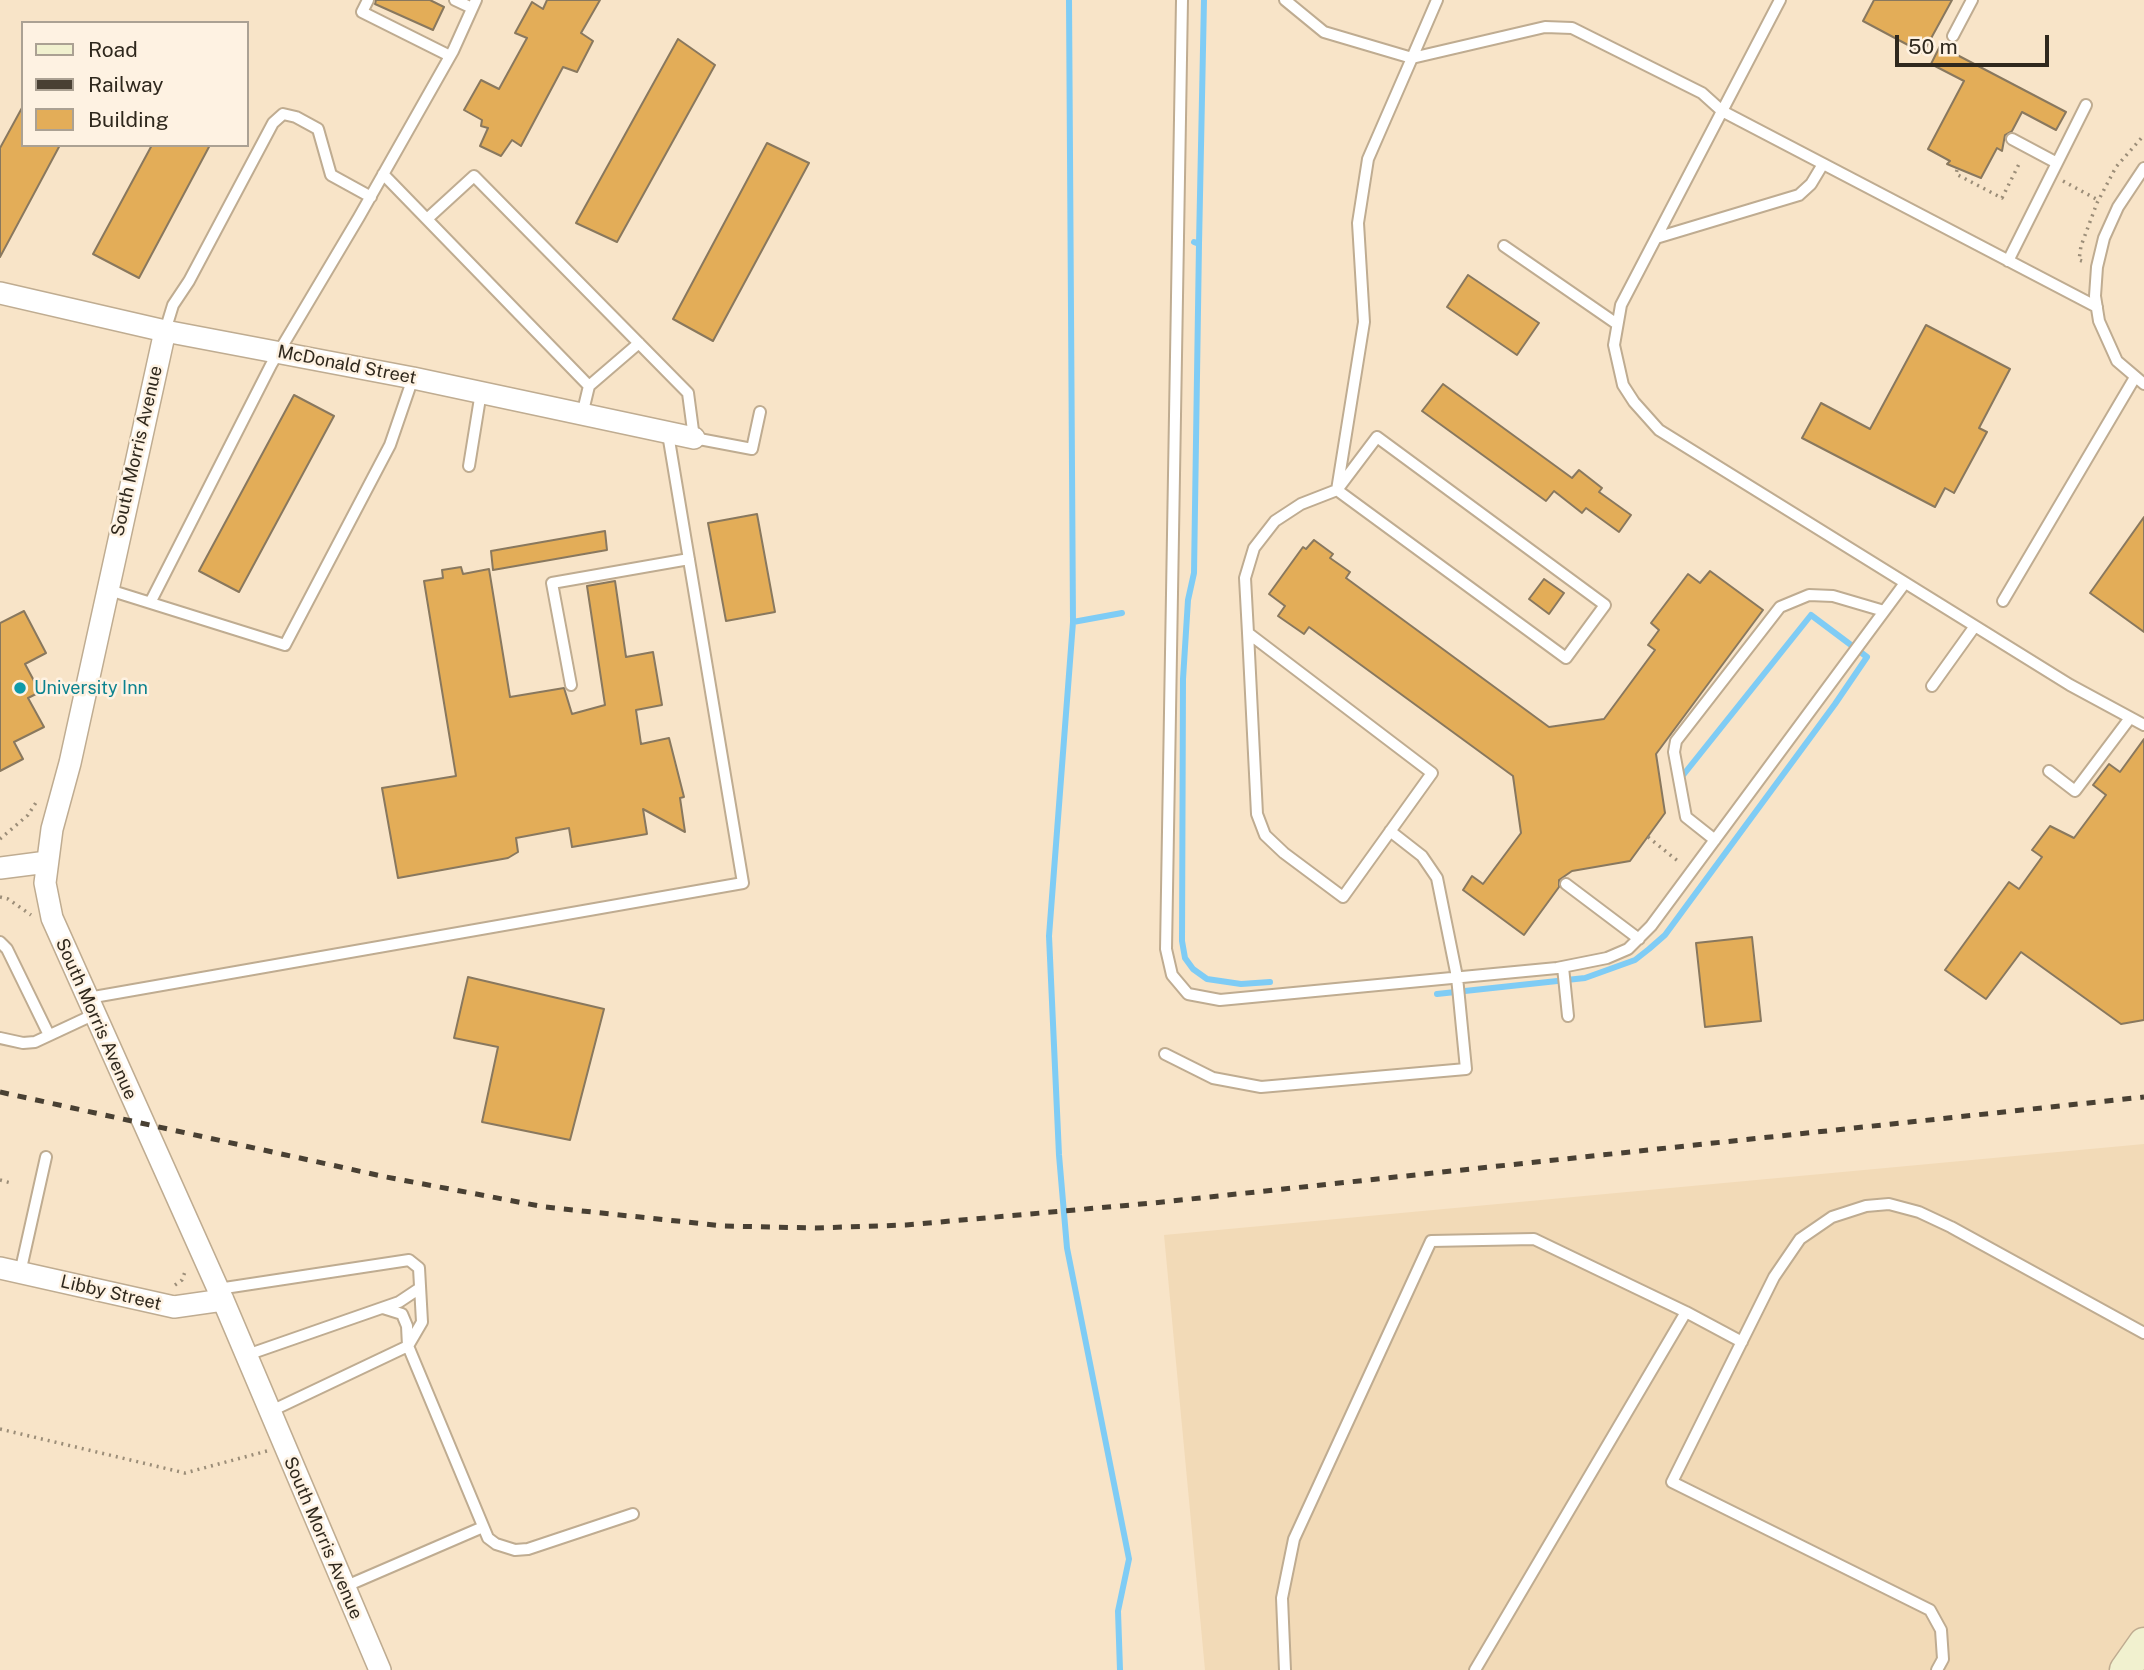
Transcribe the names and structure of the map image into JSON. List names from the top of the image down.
{
  "streets": {
    "street": ["McDonald Street", "South Morris Avenue", "Libby Street"]
  },
  "crossings": [
    ["McDonald Street", "South Morris Avenue"],
    ["South Morris Avenue", "Libby Street"]
  ],
  "places": ["University Inn"],
  "legend": ["Road", "Railway", "Building"],
  "scale_bar": "50 m"
}
